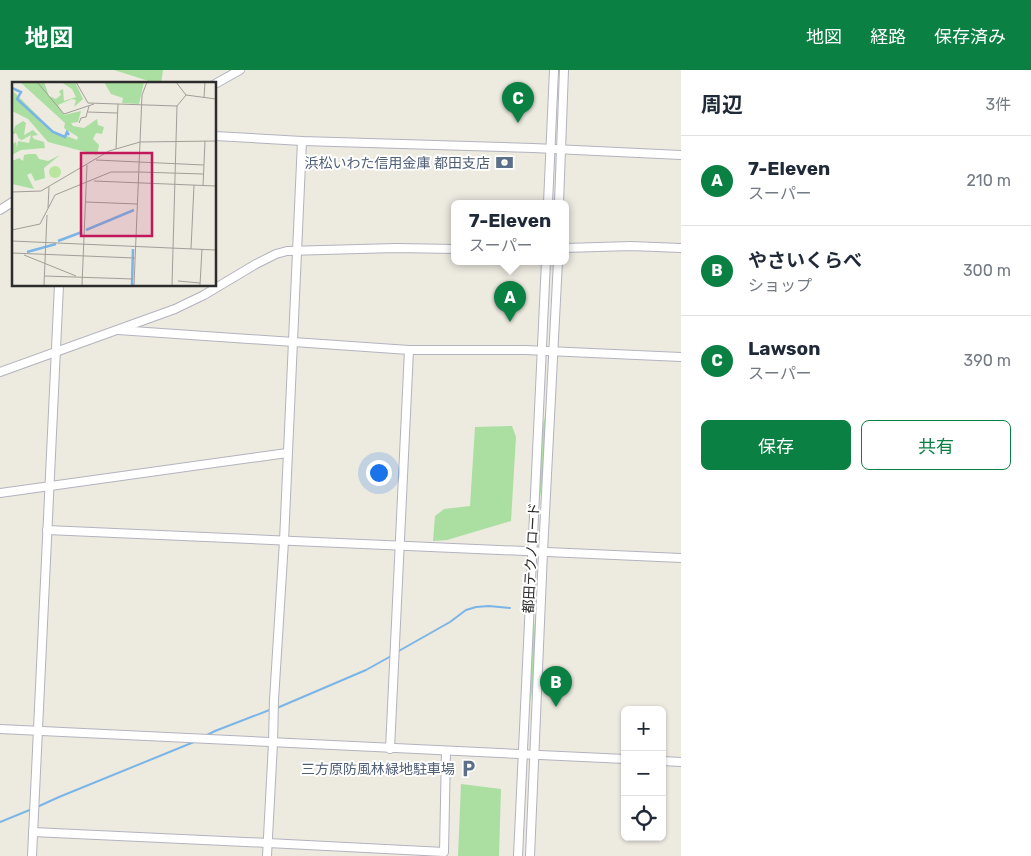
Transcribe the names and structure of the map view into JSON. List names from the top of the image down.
{
  "streets": {
    "street": ["都田テクノロード"]
  },
  "places": {
    "bank": ["浜松いわた信用金庫 都田支店"],
    "parking": ["三方原防風林緑地駐車場"]
  },
  "page": {
    "header": "地図",
    "nav": ["地図", "経路", "保存済み"],
    "heading": ["周辺", "3件"],
    "pins": ["C", "A", "B"],
    "list": [
      {
        "mark": "A",
        "name": "7-Eleven",
        "note": "スーパー",
        "value": "210 m"
      },
      {
        "mark": "B",
        "name": "やさいくらべ",
        "note": "ショップ",
        "value": "300 m"
      },
      {
        "mark": "C",
        "name": "Lawson",
        "note": "スーパー",
        "value": "390 m"
      }
    ],
    "popup": ["7-Eleven", "スーパー"],
    "buttons": ["保存", "共有"],
    "map_buttons": ["+", "−"]
  }
}
